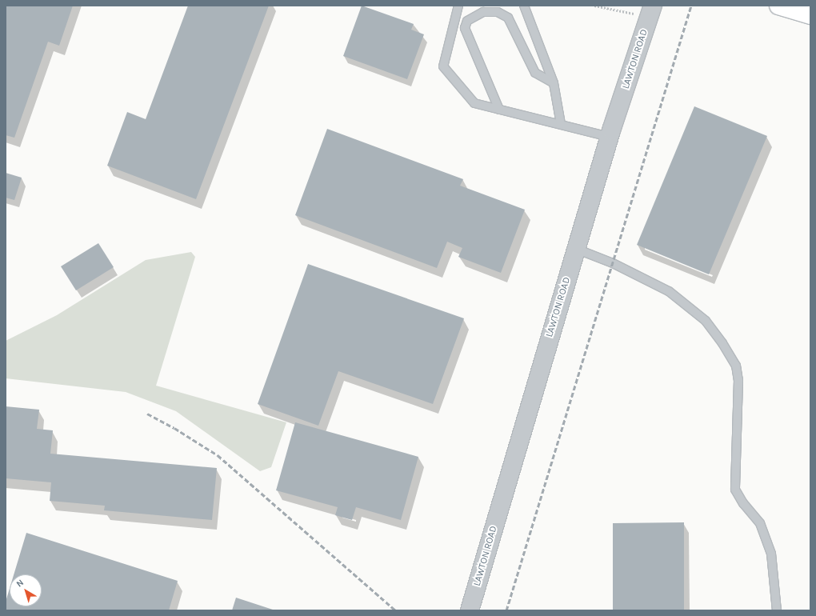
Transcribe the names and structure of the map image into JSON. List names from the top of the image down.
{
  "streets": {
    "street": ["LAWTON ROAD"]
  },
  "north": "top left"
}
